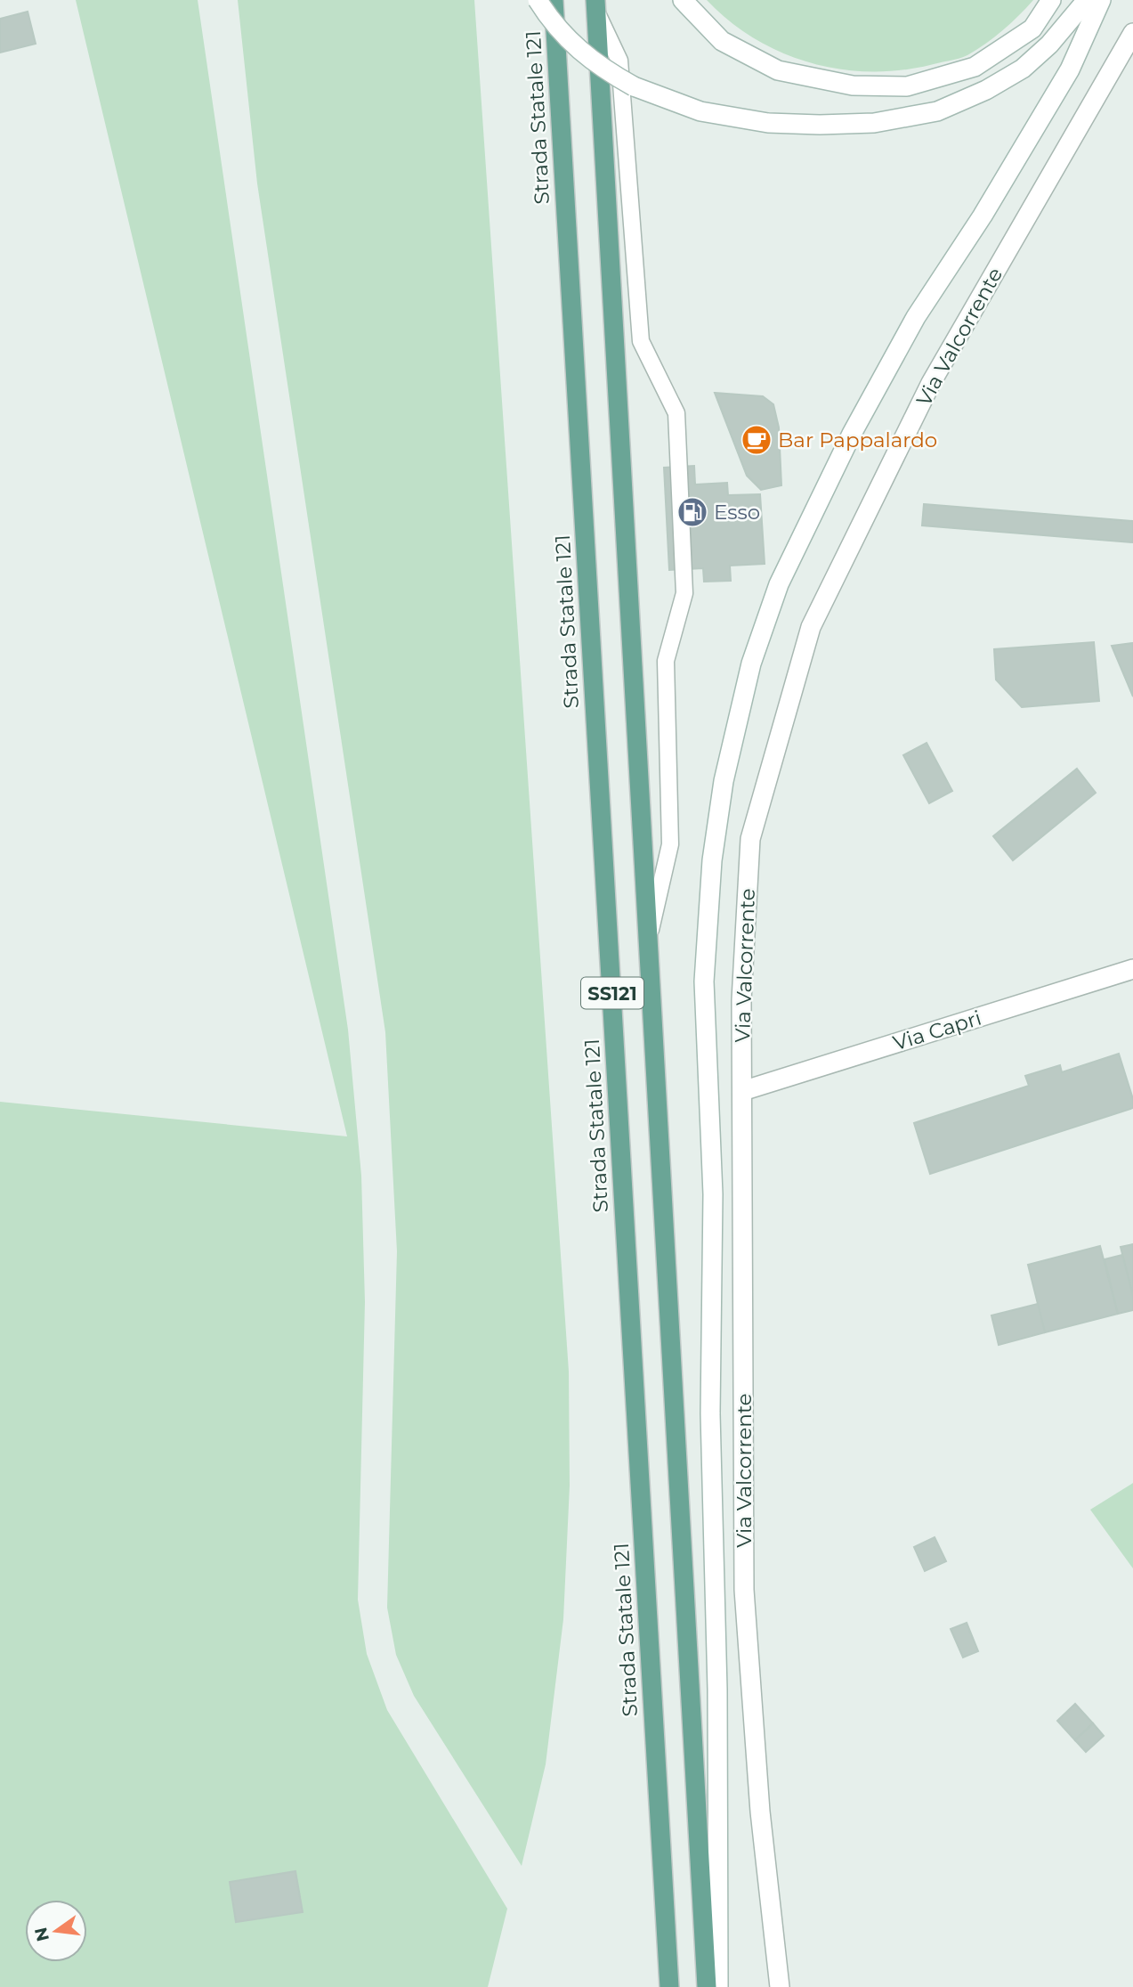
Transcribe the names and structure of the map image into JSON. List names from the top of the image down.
{
  "streets": {
    "main road": [
      "Strada Statale 121",
      "Via Valcorrente",
      "SS121",
      "Via Capri"
    ]
  },
  "crossings": [
    ["Via Valcorrente", "Via Capri"]
  ],
  "places": {
    "cafe": ["Bar Pappalardo"],
    "fuel station": ["Esso"]
  },
  "north": "left"
}
